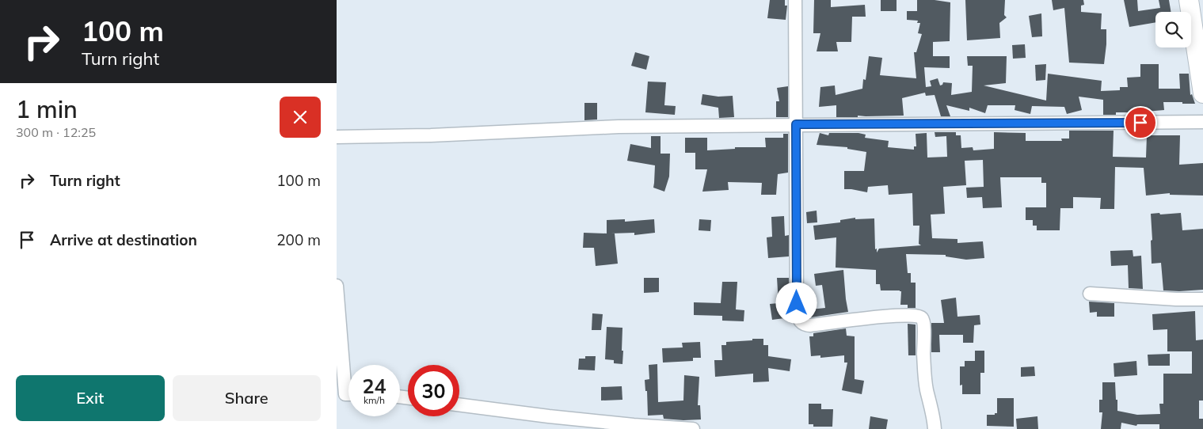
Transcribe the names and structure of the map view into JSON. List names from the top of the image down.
{
  "page": {
    "turn": ["100 m", "Turn right"],
    "heading": ["1 min", "300 m · 12:25"],
    "list": [
      {
        "name": "Turn right",
        "value": "100 m"
      },
      {
        "name": "Arrive at destination",
        "value": "200 m"
      }
    ],
    "speed": "24 km/h",
    "limit": "30",
    "buttons": ["Exit", "Share"]
  }
}
